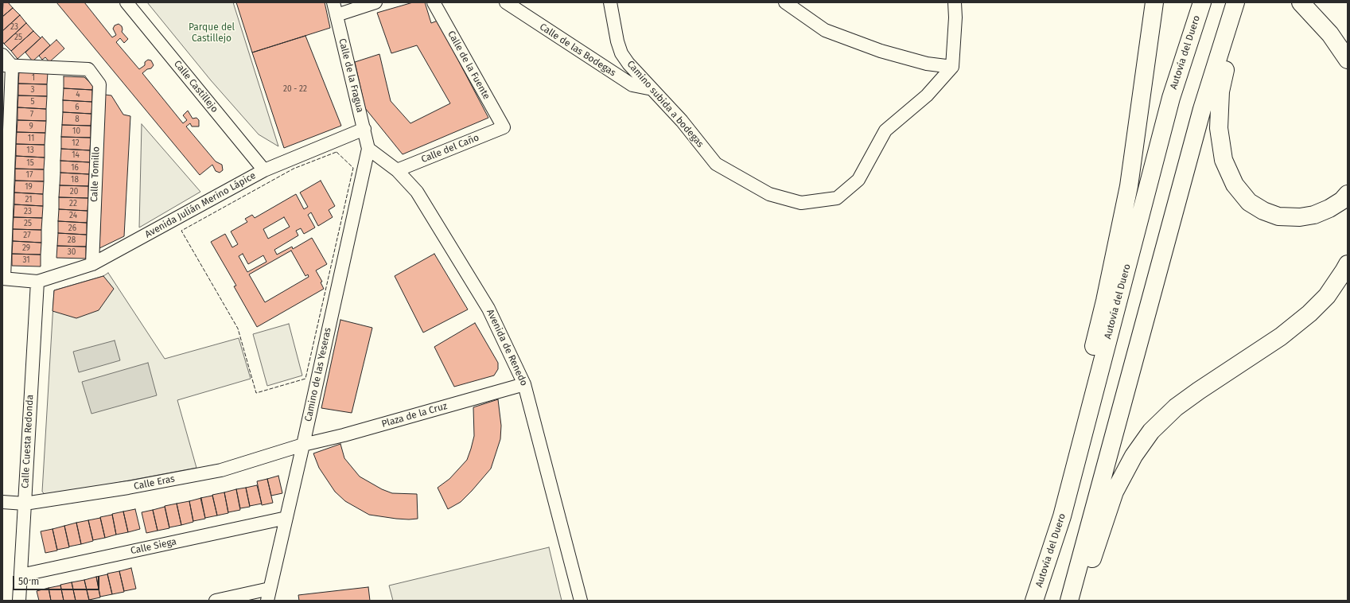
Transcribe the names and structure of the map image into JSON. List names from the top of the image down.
{
  "streets": {
    "highway": ["Autovía del Duero"],
    "street": [
      "Calle de las Bodegas",
      "Calle de la Fuente",
      "Calle de la Fragua",
      "Calle Castillejo",
      "Camino subida a bodegas",
      "Calle del Caño",
      "Calle Tomillo",
      "Avenida Julián Merino Lápice",
      "Avenida de Renedo",
      "Camino de las Yeseras",
      "Plaza de la Cruz",
      "Calle Cuesta Redonda",
      "Calle Eras",
      "Calle Siega"
    ]
  },
  "crossings": [
    ["Calle de las Bodegas", "Camino subida a bodegas"],
    ["Calle de la Fuente", "Calle del Caño"],
    ["Calle de la Fragua", "Avenida Julián Merino Lápice"],
    ["Calle de la Fragua", "Avenida de Renedo"],
    ["Calle de la Fragua", "Camino de las Yeseras"],
    ["Calle Castillejo", "Avenida Julián Merino Lápice"],
    ["Calle del Caño", "Avenida de Renedo"],
    ["Calle Tomillo", "Avenida Julián Merino Lápice"],
    ["Avenida Julián Merino Lápice", "Calle Cuesta Redonda"],
    ["Avenida de Renedo", "Camino de las Yeseras"],
    ["Avenida de Renedo", "Plaza de la Cruz"],
    ["Camino de las Yeseras", "Plaza de la Cruz"],
    ["Camino de las Yeseras", "Calle Eras"],
    ["Camino de las Yeseras", "Calle Siega"],
    ["Plaza de la Cruz", "Calle Eras"],
    ["Calle Cuesta Redonda", "Calle Eras"],
    ["Calle Cuesta Redonda", "Calle Siega"]
  ],
  "parks": ["Parque del Castillejo"],
  "house_numbers": [
    "23",
    "25",
    "1",
    "20 - 22",
    "3",
    "4",
    "5",
    "6",
    "7",
    "8",
    "9",
    "10",
    "11",
    "12",
    "13",
    "14",
    "15",
    "16",
    "17",
    "18",
    "19",
    "20",
    "21",
    "22",
    "23",
    "24",
    "25",
    "26",
    "27",
    "28",
    "29",
    "30",
    "31"
  ],
  "scale_bar": "50 m"
}
